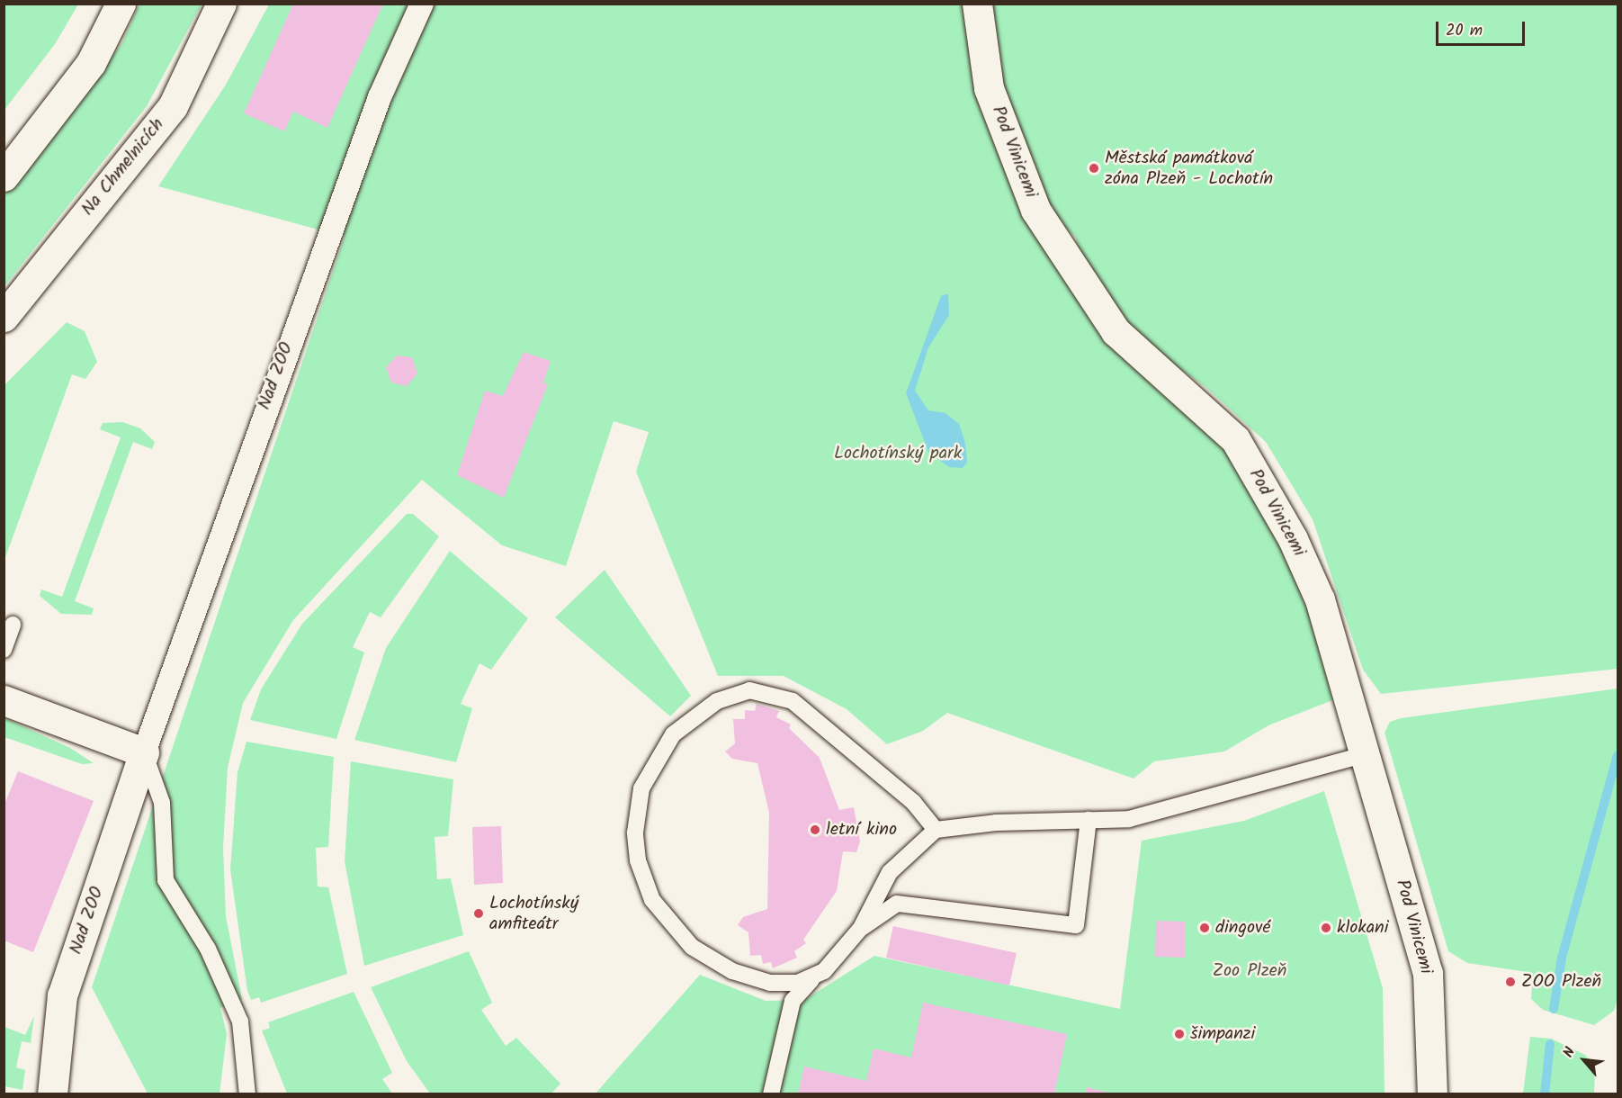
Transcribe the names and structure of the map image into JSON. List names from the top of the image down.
{
  "streets": {
    "street": ["Pod Vinicemi", "Na Chmelnicích", "Nad ZOO"]
  },
  "parks": ["Lochotínský park", "Zoo Plzeň"],
  "places": [
    "Městská památková zóna Plzeň - Lochotín",
    "letní kino",
    "Lochotínský amfiteátr",
    "dingové",
    "klokani",
    "ZOO Plzeň",
    "šimpanzi"
  ],
  "scale_bar": "20 m",
  "north": "top left"
}
